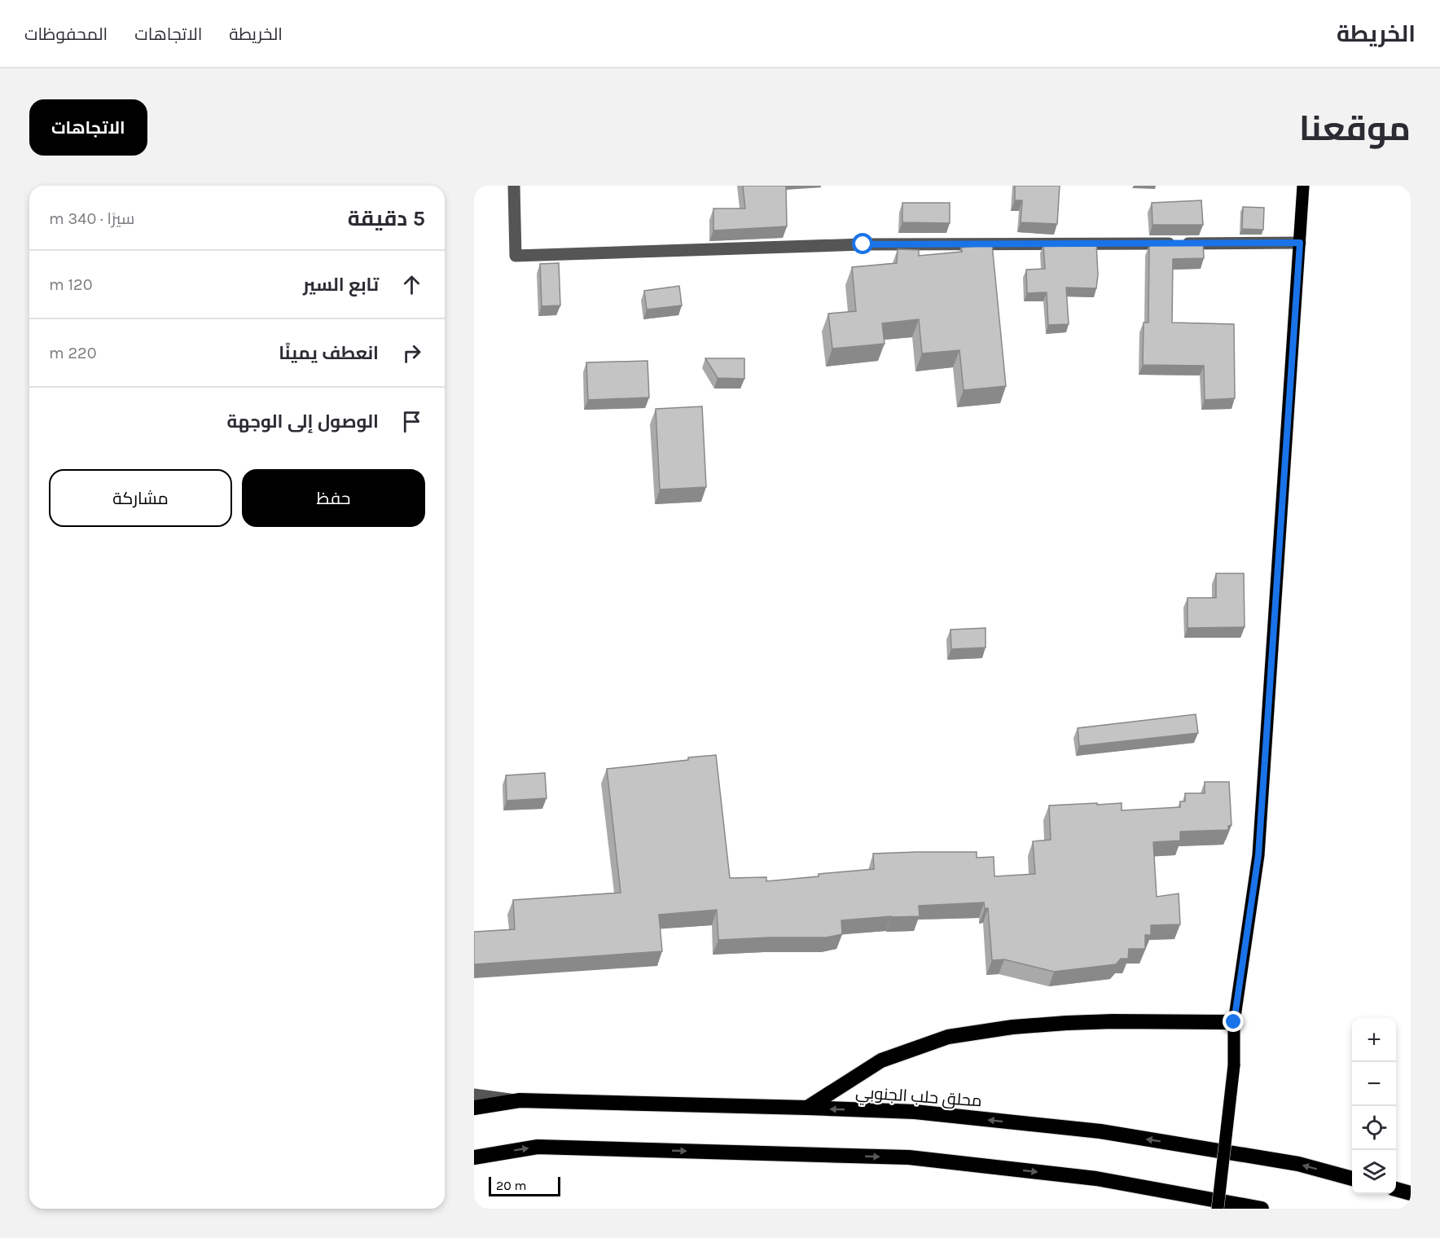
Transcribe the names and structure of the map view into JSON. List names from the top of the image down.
{
  "streets": {
    "highway": ["محلق حلب الجنوبي"]
  },
  "scale_bar": "20 m",
  "page": {
    "header": "الخريطة",
    "nav": ["الخريطة", "الاتجاهات", "المحفوظات"],
    "title": "موقعنا",
    "buttons": [
      "الاتجاهات",
      ["حفظ", "مشاركة"]
    ],
    "heading": ["5 دقيقة", "سيرًا · 340 m"],
    "list": [
      ["تابع السير", "120 m"],
      ["انعطف يمينًا", "220 m"],
      "الوصول إلى الوجهة"
    ],
    "map_buttons": ["+", "−"],
    "scale": "20 m"
  }
}
